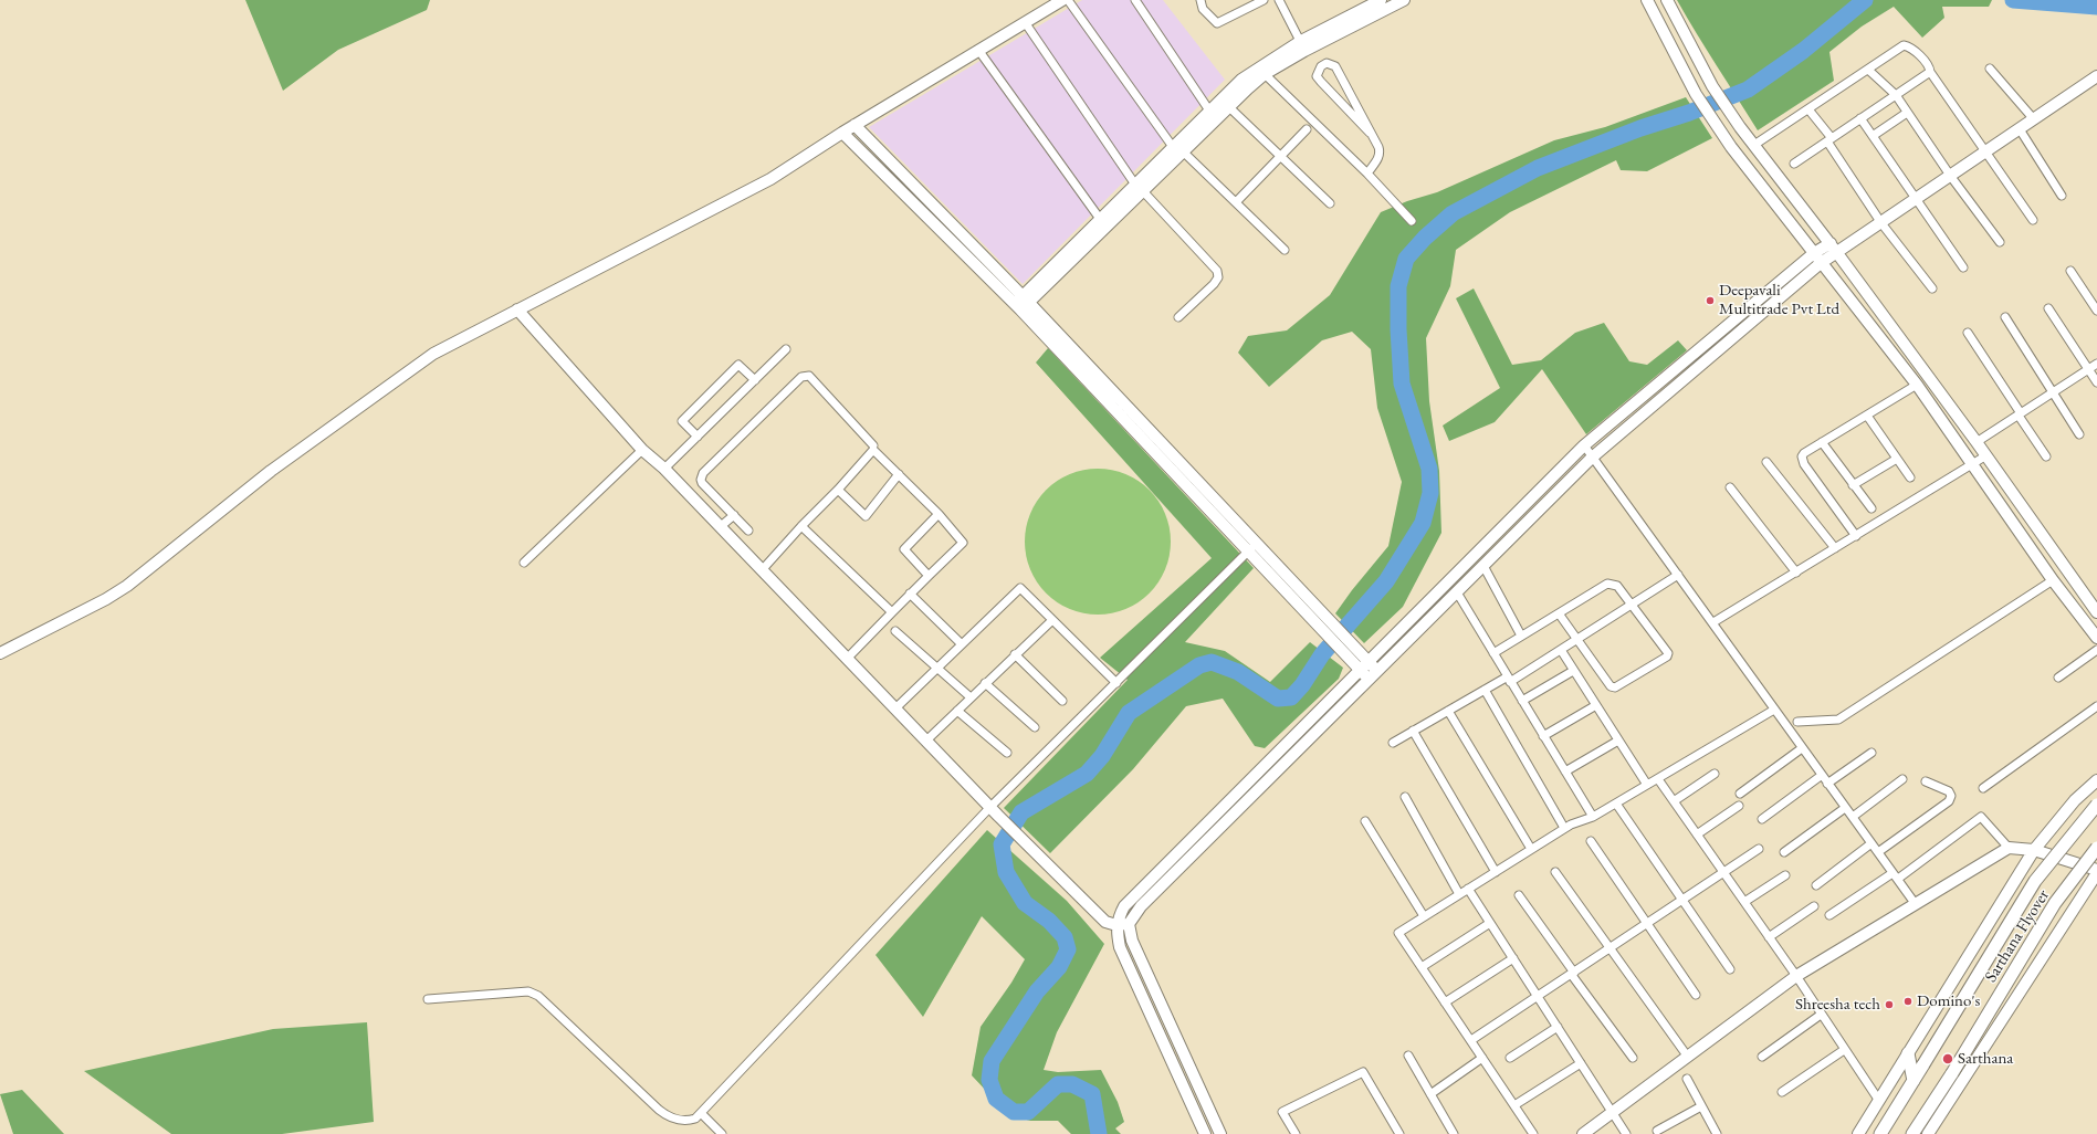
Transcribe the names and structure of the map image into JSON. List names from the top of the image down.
{
  "streets": {
    "main road": ["Sarthana Flyover"]
  },
  "places": [
    "Deepavali Multitrade Pvt Ltd",
    "Domino's",
    "Shreesha tech",
    "Sarthana"
  ]
}
